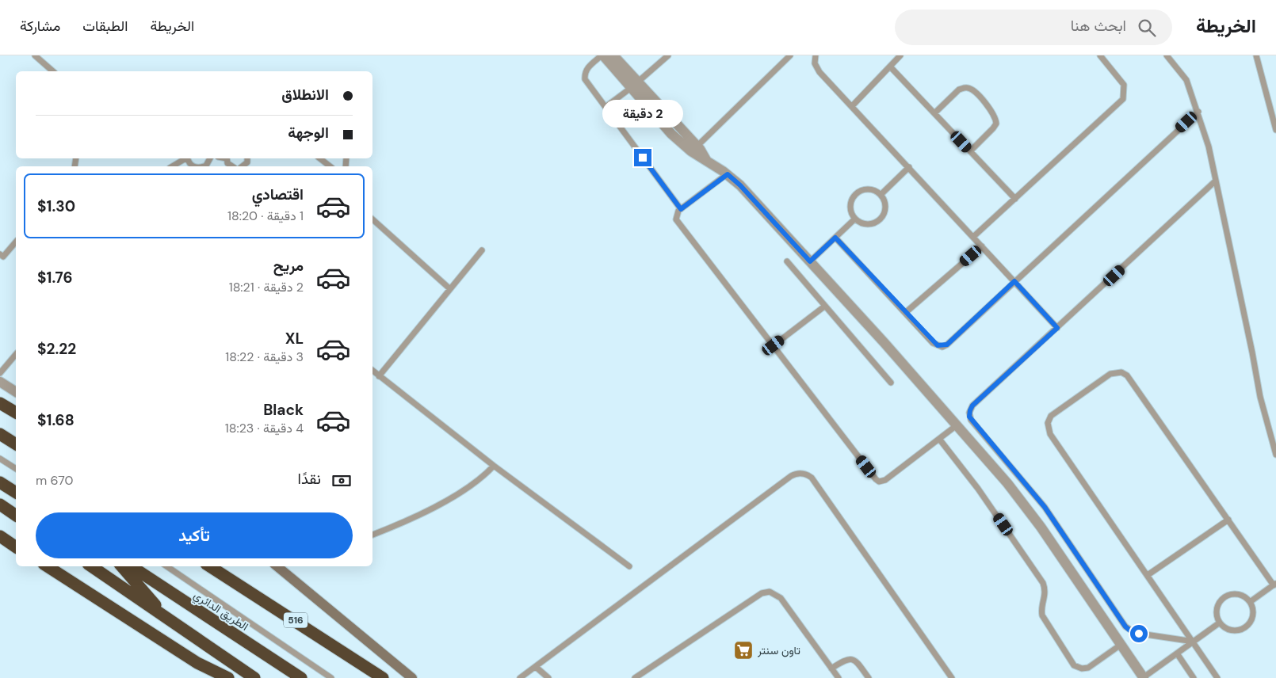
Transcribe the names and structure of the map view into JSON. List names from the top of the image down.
{
  "streets": {
    "highway": ["الطريق الدائري", "516"]
  },
  "places": {
    "supermarket": ["تاون سنتر"]
  },
  "page": {
    "header": "الخريطة",
    "search": "ابحث هنا",
    "nav": ["الخريطة", "الطبقات", "مشاركة"],
    "banner": ["الانطلاق", "الوجهة"],
    "bubble": "2 دقيقة",
    "list": [
      {
        "name": "اقتصادي",
        "note": "1 دقيقة · 18:20",
        "value": "$1.30"
      },
      {
        "name": "مريح",
        "note": "2 دقيقة · 18:21",
        "value": "$1.76"
      },
      {
        "name": "XL",
        "note": "3 دقيقة · 18:22",
        "value": "$2.22"
      },
      {
        "name": "Black",
        "note": "4 دقيقة · 18:23",
        "value": "$1.68"
      }
    ],
    "pay": ["نقدًا", "670 m"],
    "buttons": "تأكيد"
  }
}
